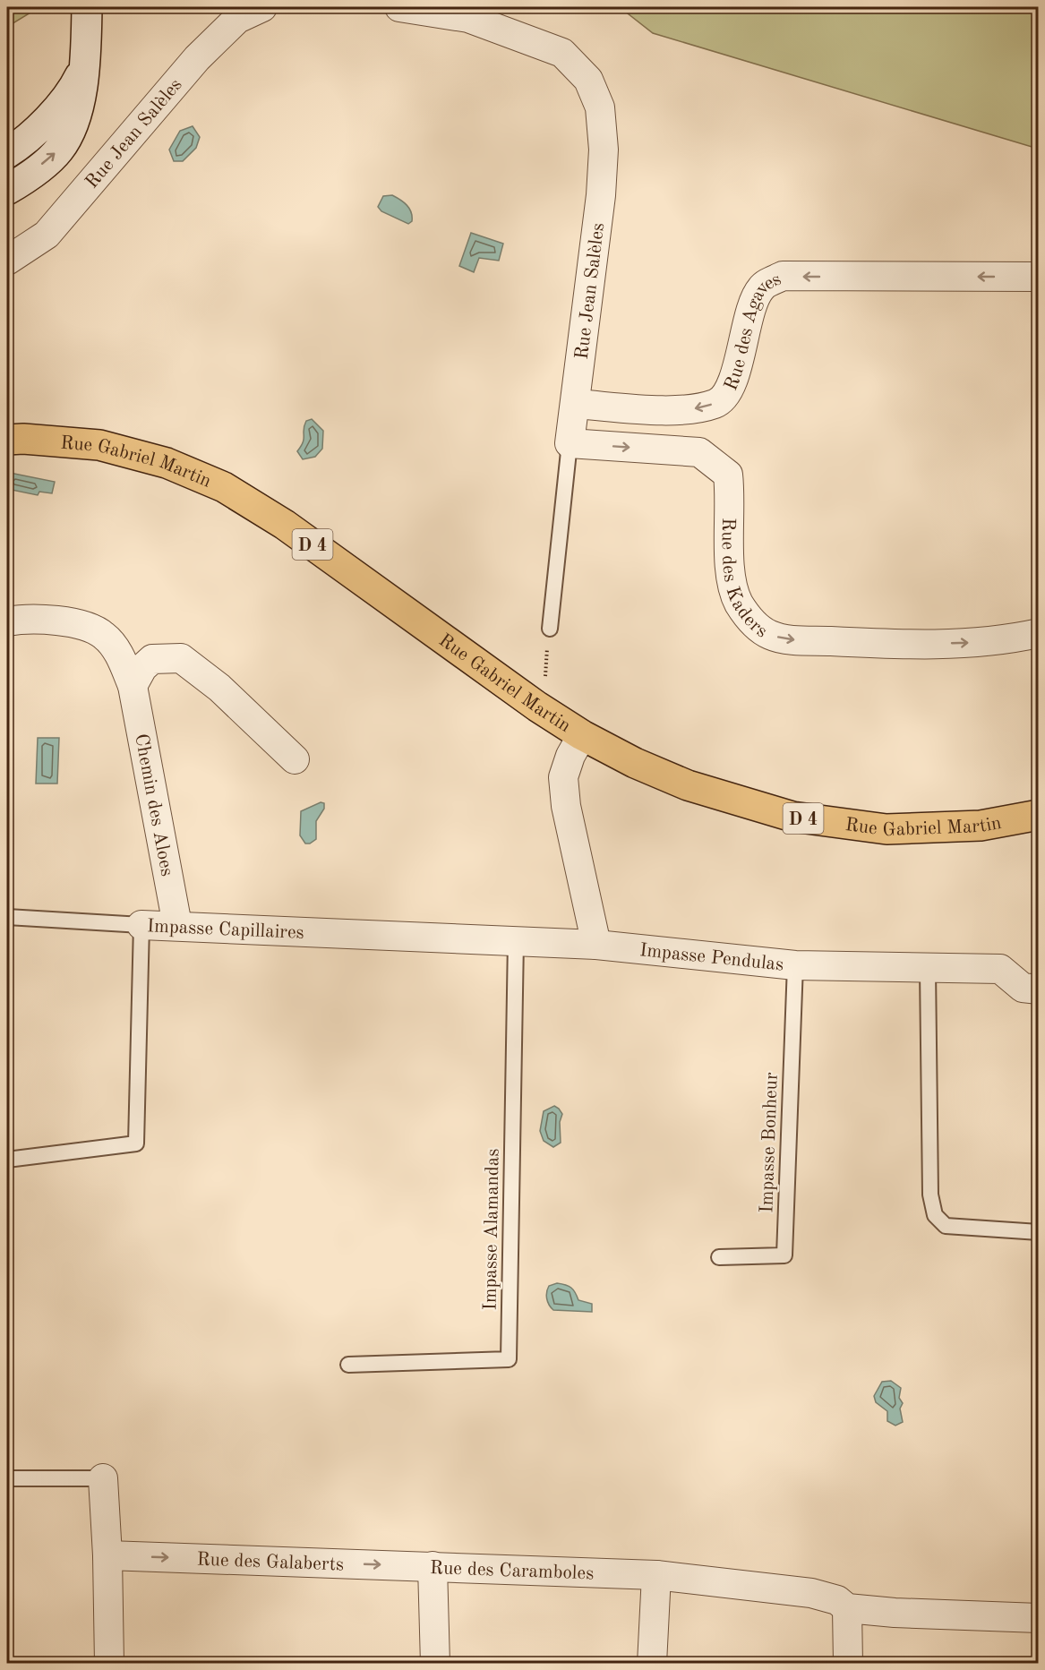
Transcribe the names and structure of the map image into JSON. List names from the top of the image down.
{
  "streets": {
    "main road": ["Rue Gabriel Martin", "D 4"],
    "street": [
      "Rue Jean Salèles",
      "Rue des Agaves",
      "Rue des Kaders",
      "Chemin des Aloes",
      "Impasse Capillaires",
      "Impasse Pendulas",
      "Rue des Galaberts",
      "Rue des Caramboles"
    ],
    "lane": ["Impasse Bonheur", "Impasse Alamandas"]
  },
  "crossings": [
    ["Rue Jean Salèles", "Rue des Agaves"],
    ["Rue Jean Salèles", "Rue des Kaders"],
    ["Chemin des Aloes", "Impasse Capillaires"],
    ["Impasse Capillaires", "Impasse Pendulas"],
    ["Impasse Capillaires", "Impasse Alamandas"],
    ["Impasse Pendulas", "Impasse Bonheur"],
    ["Rue des Galaberts", "Rue des Caramboles"]
  ],
  "one_way": ["Rue des Agaves", "Rue des Kaders", "Rue des Galaberts"]
}
